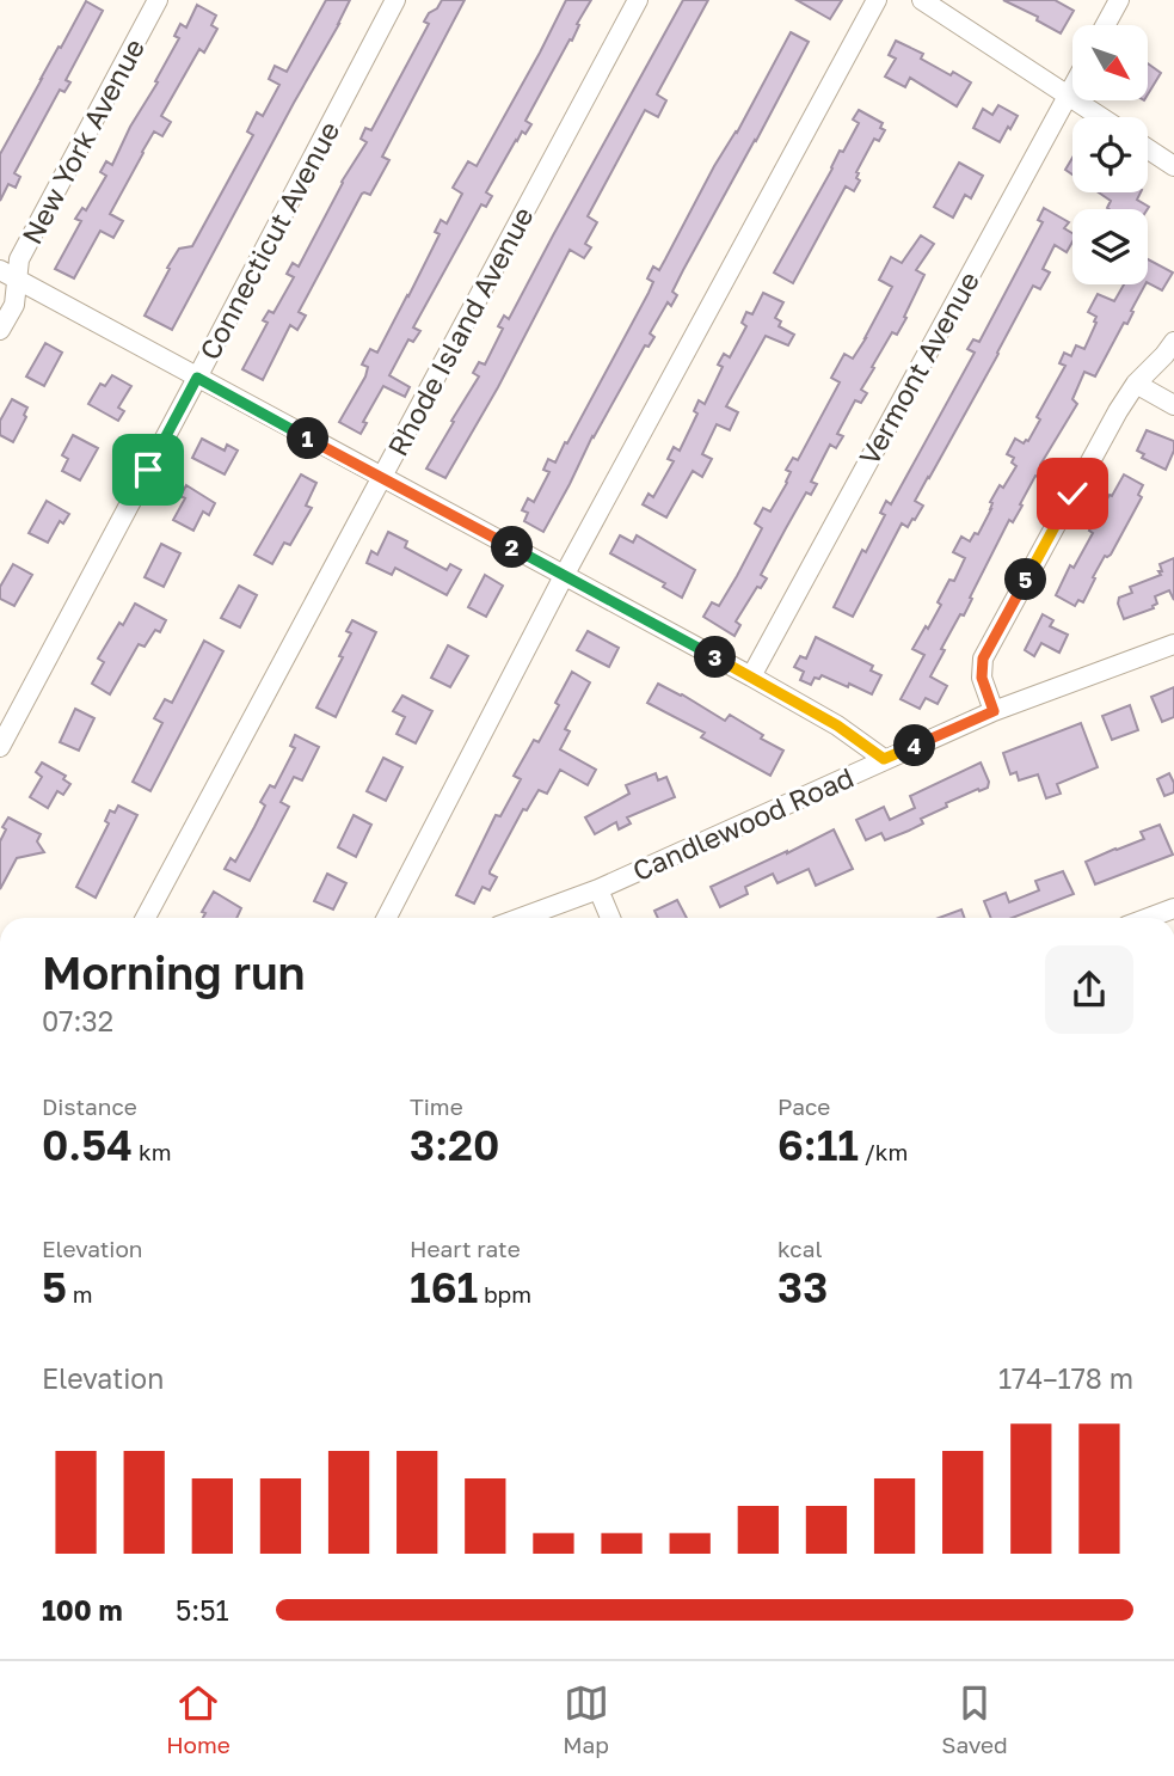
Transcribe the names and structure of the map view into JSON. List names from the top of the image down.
{
  "streets": {
    "street": [
      "New York Avenue",
      "Connecticut Avenue",
      "Rhode Island Avenue",
      "Vermont Avenue",
      "Candlewood Road"
    ]
  },
  "north": "bottom right",
  "page": {
    "pins": [
      "1",
      "2",
      "5",
      "3",
      "4"
    ],
    "heading": ["Morning run", "07:32"],
    "stats": [
      ["Distance", "0.54 km"],
      ["Time", "3:20"],
      ["Pace", "6:11 /km"],
      ["Elevation", "5 m"],
      ["Heart rate", "161 bpm"],
      ["kcal", "33"]
    ],
    "chart": ["Elevation", "174–178 m"],
    "list": [
      {
        "name": "100 m",
        "note": "5:51"
      }
    ],
    "tabs": ["Home", "Map", "Saved"]
  }
}
